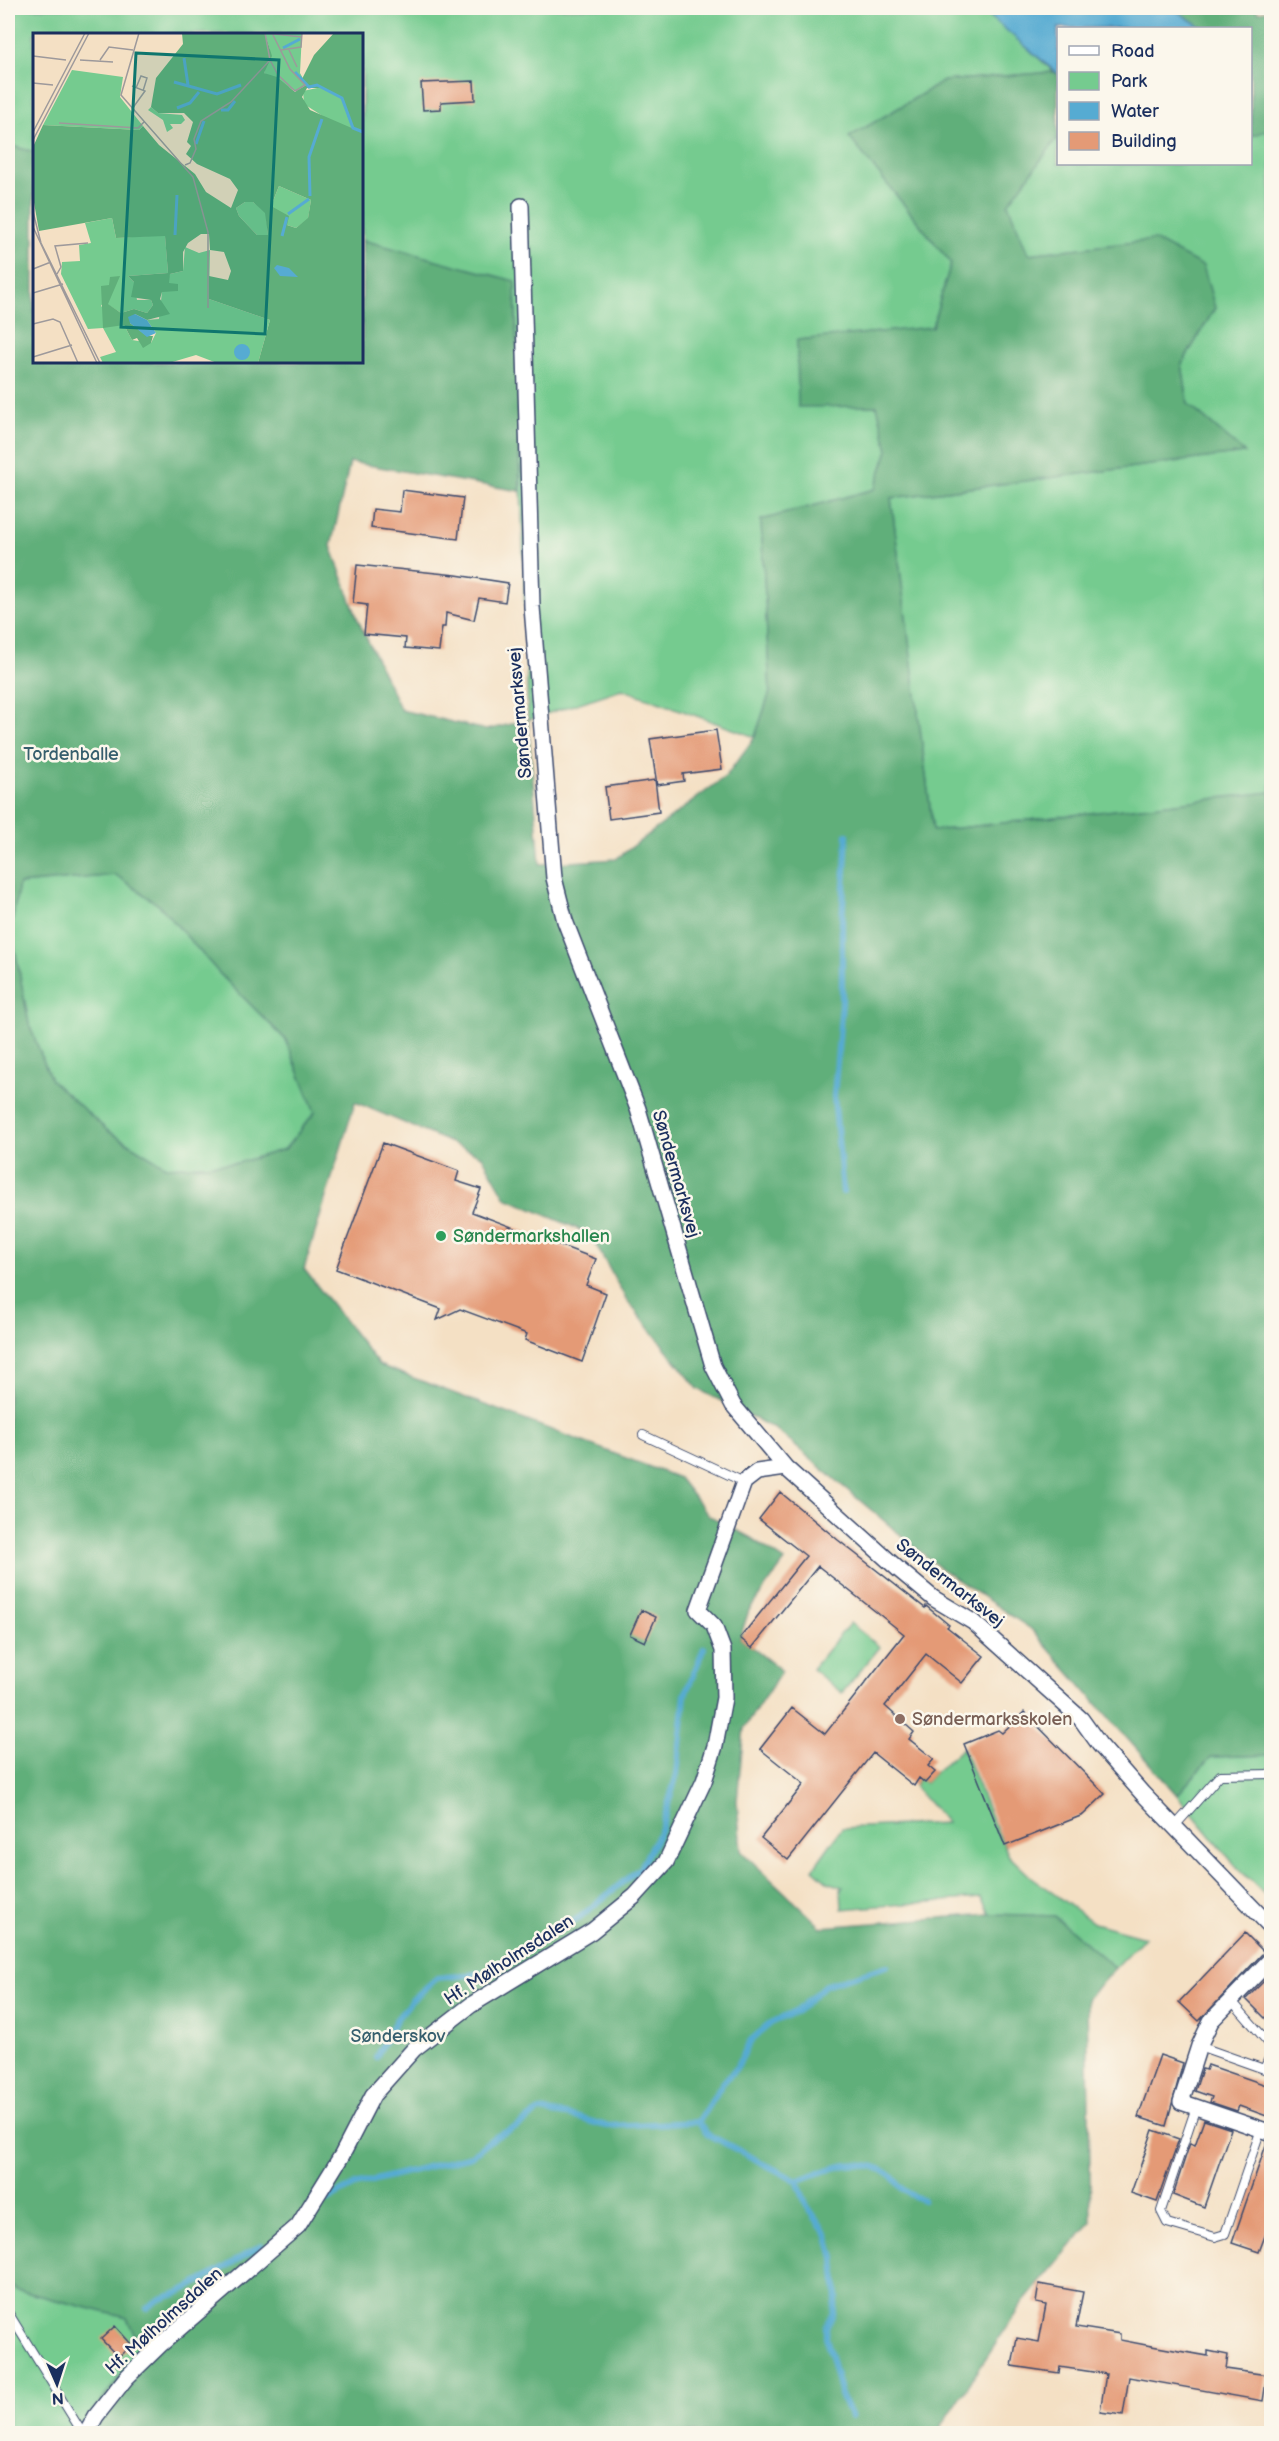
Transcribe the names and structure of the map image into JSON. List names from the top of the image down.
{
  "streets": {
    "street": ["Søndermarksvej", "Hf. Mølholmsdalen"]
  },
  "parks": ["Tordenballe", "Sønderskov"],
  "places": ["Søndermarkshallen", "Søndermarksskolen"],
  "legend": [
    "Road",
    "Park",
    "Water",
    "Building"
  ],
  "north": "bottom"
}
